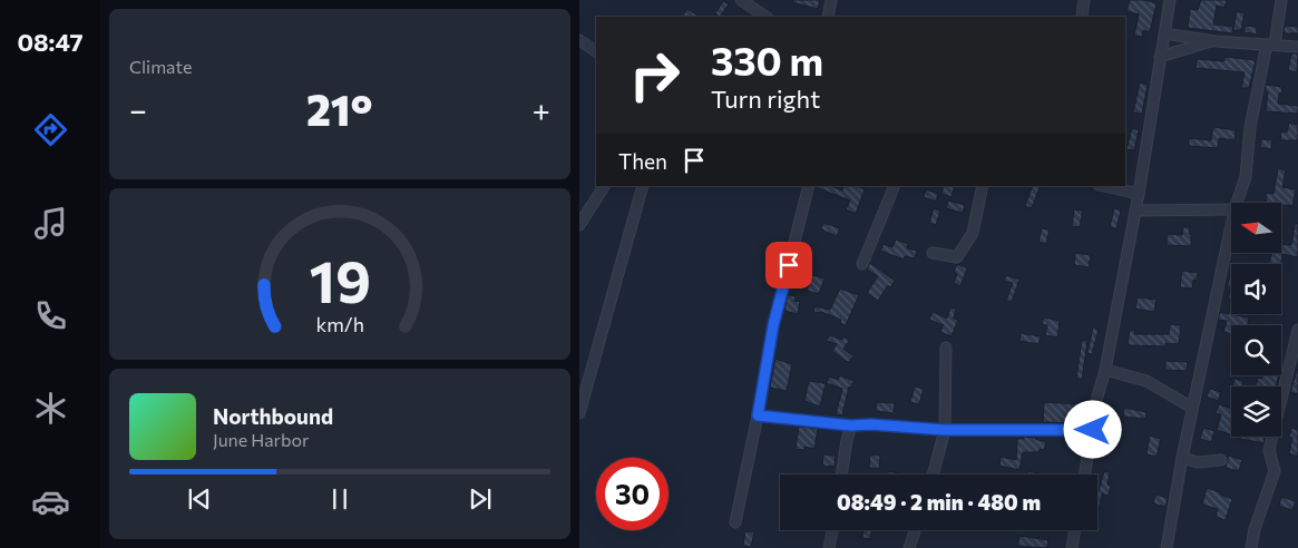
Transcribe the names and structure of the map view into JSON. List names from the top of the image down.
{
  "north": "left",
  "page": {
    "tabs": "08:47",
    "tile": "Climate",
    "turn": ["330 m", "Turn right"],
    "heat": ["−", "21°", "+"],
    "then": "Then",
    "song": ["Northbound", "June Harbor"],
    "limit": "30",
    "trip": "08:49 · 2 min · 480 m",
    "gauge": ["19", "km/h"]
  }
}
